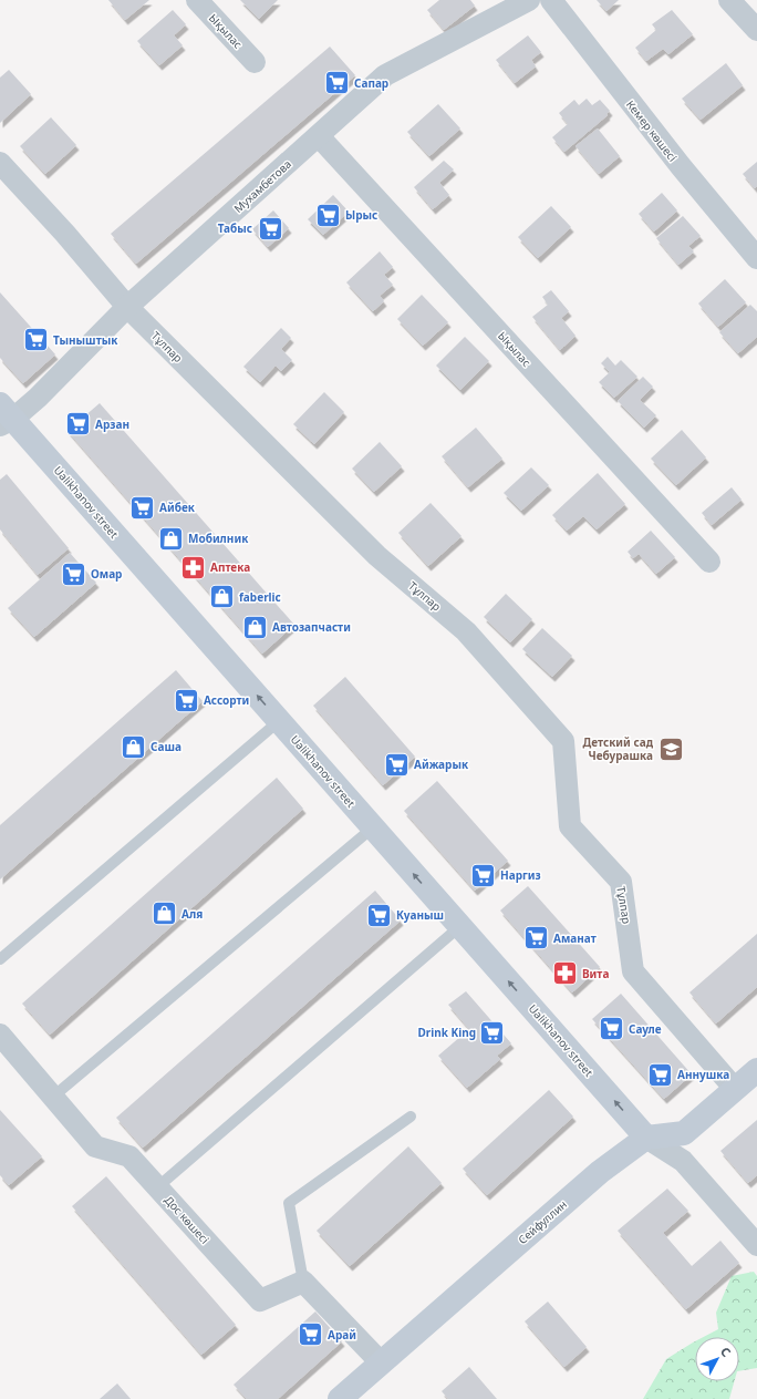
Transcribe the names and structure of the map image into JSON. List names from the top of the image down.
{
  "streets": {
    "street": [
      "Ықылас",
      "Кемер көшесі",
      "Мухамбетова",
      "Тұлпар",
      "Ualikhanov street",
      "Дос көшесі",
      "Сейфуллин"
    ]
  },
  "crossings": [
    ["Ықылас", "Мухамбетова"],
    ["Мухамбетова", "Тұлпар"],
    ["Мухамбетова", "Ualikhanov street"],
    ["Тұлпар", "Сейфуллин"],
    ["Ualikhanov street", "Сейфуллин"]
  ],
  "one_way": ["Ualikhanov street"],
  "places": {
    "supermarket": [
      "Сапар",
      "Ырыс",
      "Табыс",
      "Тыныштык",
      "Арзан",
      "Айбек",
      "Омар",
      "Ассорти",
      "Айжарык",
      "Наргиз",
      "Куаныш",
      "Аманат",
      "Сауле",
      "Drink King",
      "Аннушка",
      "Арай"
    ],
    "shop": [
      "Мобилник",
      "faberlic",
      "Автозапчасти",
      "Саша",
      "Аля"
    ],
    "pharmacy": ["Аптека", "Вита"],
    "school or university": ["Детский сад Чебурашка"]
  },
  "north": "top right"
}
